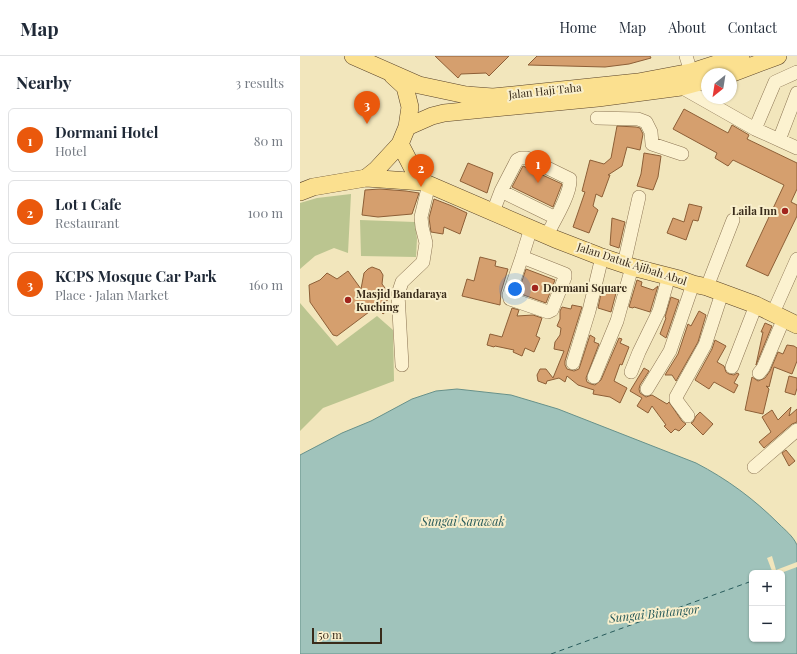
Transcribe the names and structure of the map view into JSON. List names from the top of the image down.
{
  "streets": {
    "main road": ["Jalan Haji Taha", "Jalan Datuk Ajibah Abol"]
  },
  "water": ["Sungai Sarawak", "Sungai Bintangor"],
  "places": ["Laila Inn", "Dormani Square", "Masjid Bandaraya Kuching"],
  "scale_bar": "50 m",
  "north": "bottom left",
  "page": {
    "header": "Map",
    "nav": [
      "Home",
      "Map",
      "About",
      "Contact"
    ],
    "heading": ["Nearby", "3 results"],
    "pins": ["3", "1", "2"],
    "list": [
      {
        "mark": "1",
        "name": "Dormani Hotel",
        "note": "Hotel",
        "value": "80 m"
      },
      {
        "mark": "2",
        "name": "Lot 1 Cafe",
        "note": "Restaurant",
        "value": "100 m"
      },
      {
        "mark": "3",
        "name": "KCPS Mosque Car Park",
        "note": "Place · Jalan Market",
        "value": "160 m"
      }
    ],
    "map_buttons": ["+", "−"],
    "scale": "50 m"
  }
}
